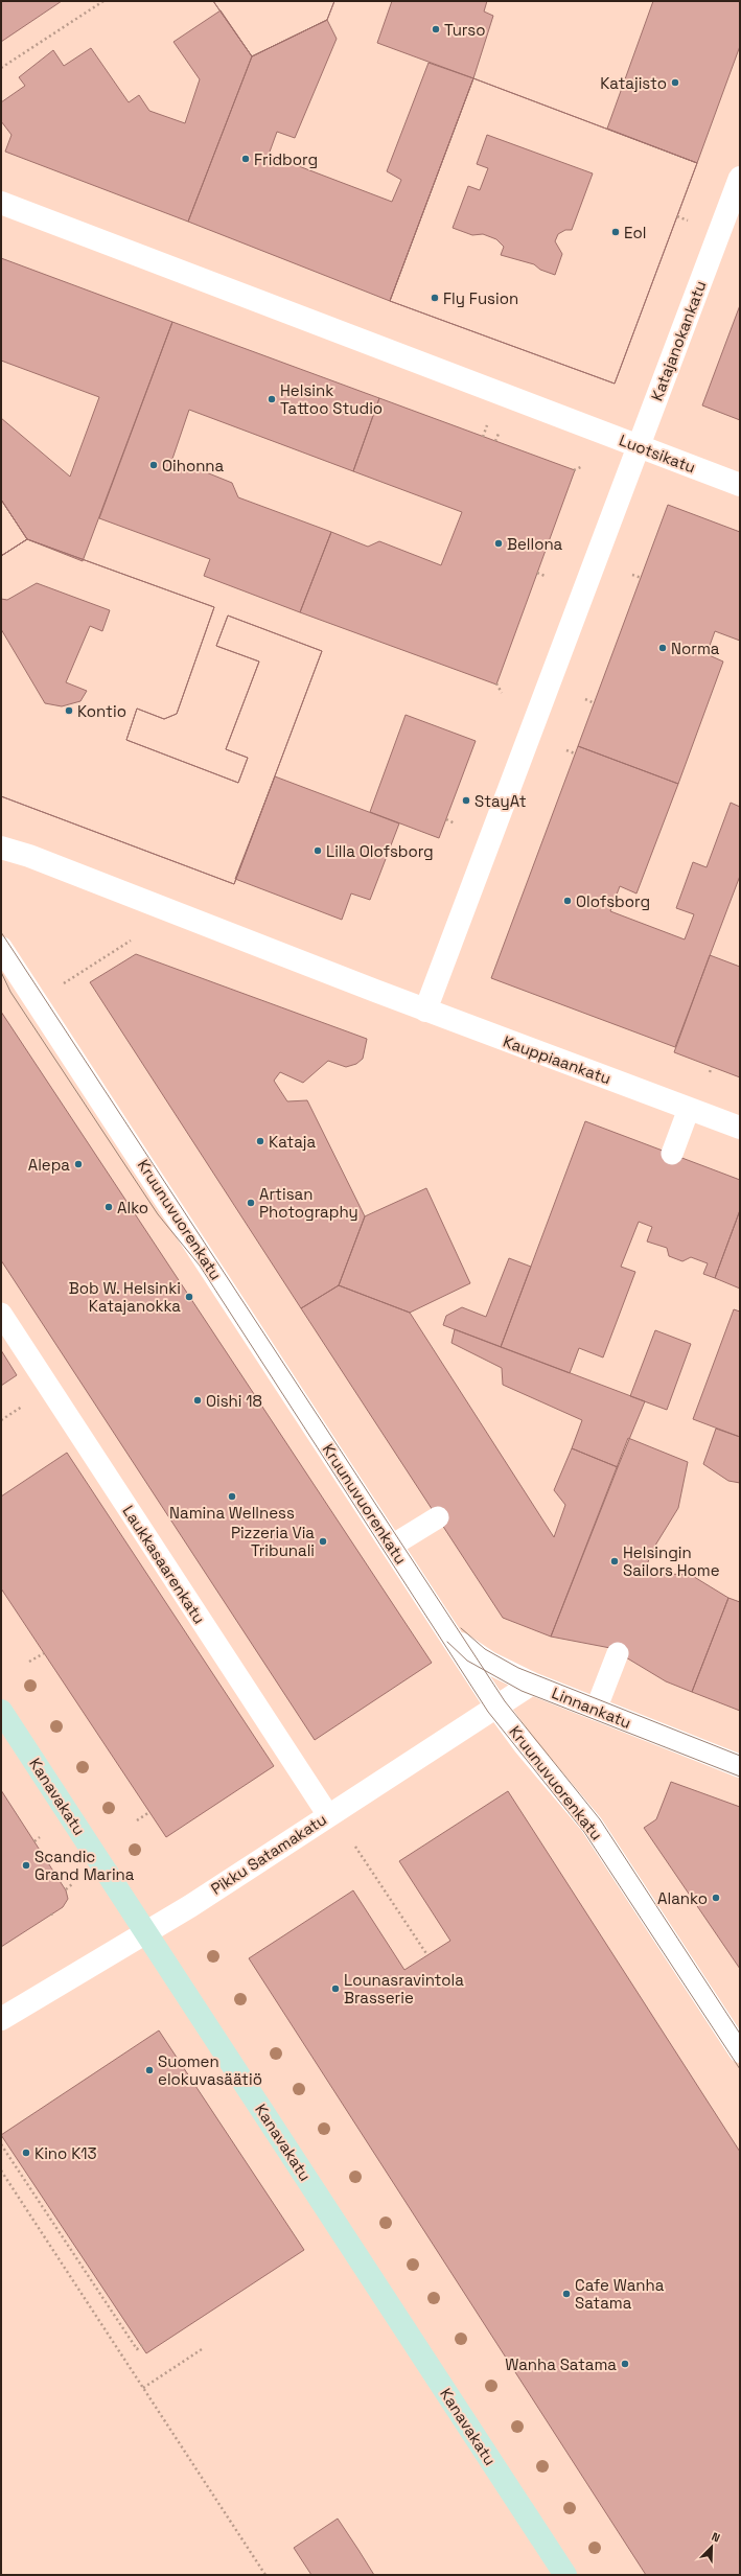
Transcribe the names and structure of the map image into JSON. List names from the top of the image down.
{
  "streets": {
    "main road": ["Kanavakatu"],
    "street": [
      "Katajanokankatu",
      "Luotsikatu",
      "Kauppiaankatu",
      "Kruunuvuorenkatu",
      "Linnankatu",
      "Pikku Satamakatu"
    ],
    "lane": ["Laukkasaarenkatu"]
  },
  "crossings": [
    ["Katajanokankatu", "Luotsikatu"],
    ["Katajanokankatu", "Kauppiaankatu"],
    ["Kruunuvuorenkatu", "Linnankatu"],
    ["Kruunuvuorenkatu", "Pikku Satamakatu"],
    ["Laukkasaarenkatu", "Pikku Satamakatu"],
    ["Linnankatu", "Pikku Satamakatu"],
    ["Kanavakatu", "Pikku Satamakatu"]
  ],
  "places": [
    "Turso",
    "Katajisto",
    "Fridborg",
    "Eol",
    "Fly Fusion",
    "Helsink Tattoo Studio",
    "Oihonna",
    "Bellona",
    "Norma",
    "Kontio",
    "StayAt",
    "Lilla Olofsborg",
    "Olofsborg",
    "Kataja",
    "Alepa",
    "Artisan Photography",
    "Alko",
    "Bob W. Helsinki Katajanokka",
    "Oishi 18",
    "Namina Wellness",
    "Pizzeria Via Tribunali",
    "Helsingin Sailors Home",
    "Scandic Grand Marina",
    "Alanko",
    "Lounasravintola Brasserie",
    "Suomen elokuvasäätiö",
    "Kino K13",
    "Cafe Wanha Satama",
    "Wanha Satama"
  ],
  "north": "top right"
}
